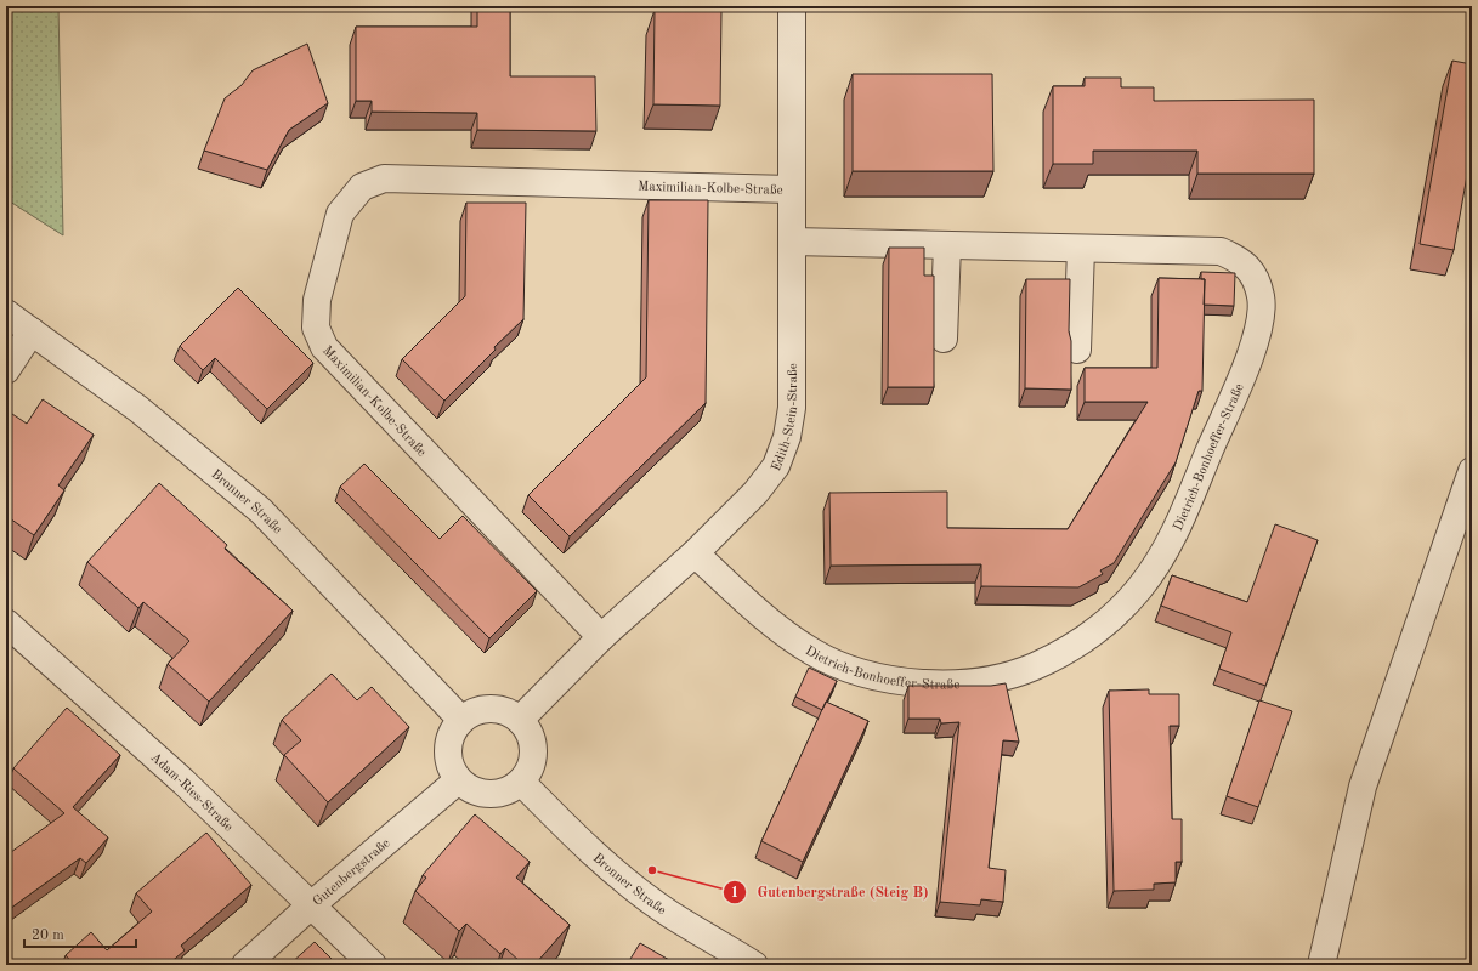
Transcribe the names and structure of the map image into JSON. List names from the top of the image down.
{
  "streets": {
    "street": [
      "Maximilian-Kolbe-Straße",
      "Edith-Stein-Straße",
      "Dietrich-Bonhoeffer-Straße",
      "Bronner Straße",
      "Adam-Ries-Straße",
      "Gutenbergstraße"
    ]
  },
  "crossings": [
    ["Maximilian-Kolbe-Straße", "Edith-Stein-Straße"],
    ["Edith-Stein-Straße", "Dietrich-Bonhoeffer-Straße"],
    ["Edith-Stein-Straße", "Bronner Straße"],
    ["Edith-Stein-Straße", "Gutenbergstraße"],
    ["Bronner Straße", "Gutenbergstraße"],
    ["Adam-Ries-Straße", "Gutenbergstraße"]
  ],
  "places": ["Gutenbergstraße (Steig B)"],
  "scale_bar": "20 m"
}
